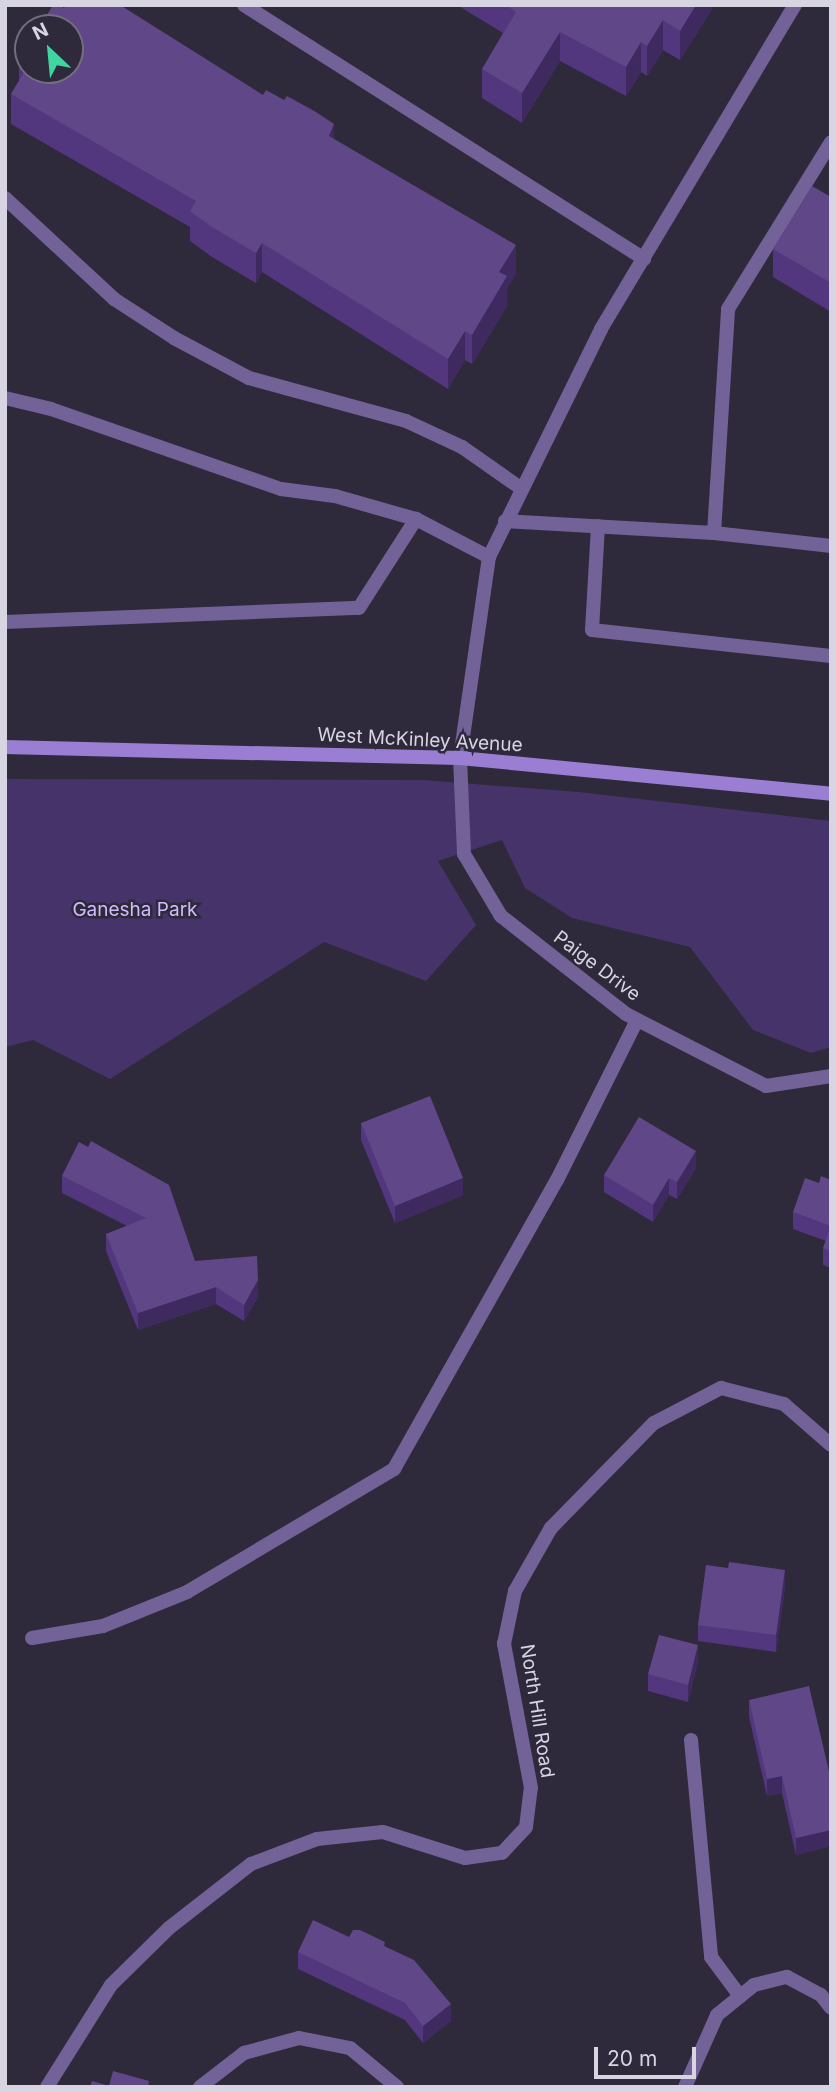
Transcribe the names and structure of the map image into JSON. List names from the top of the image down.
{
  "streets": {
    "main road": ["West McKinley Avenue"],
    "street": ["Paige Drive", "North Hill Road"]
  },
  "crossings": [
    ["West McKinley Avenue", "Paige Drive"]
  ],
  "parks": ["Ganesha Park"],
  "scale_bar": "20 m",
  "north": "top left"
}
